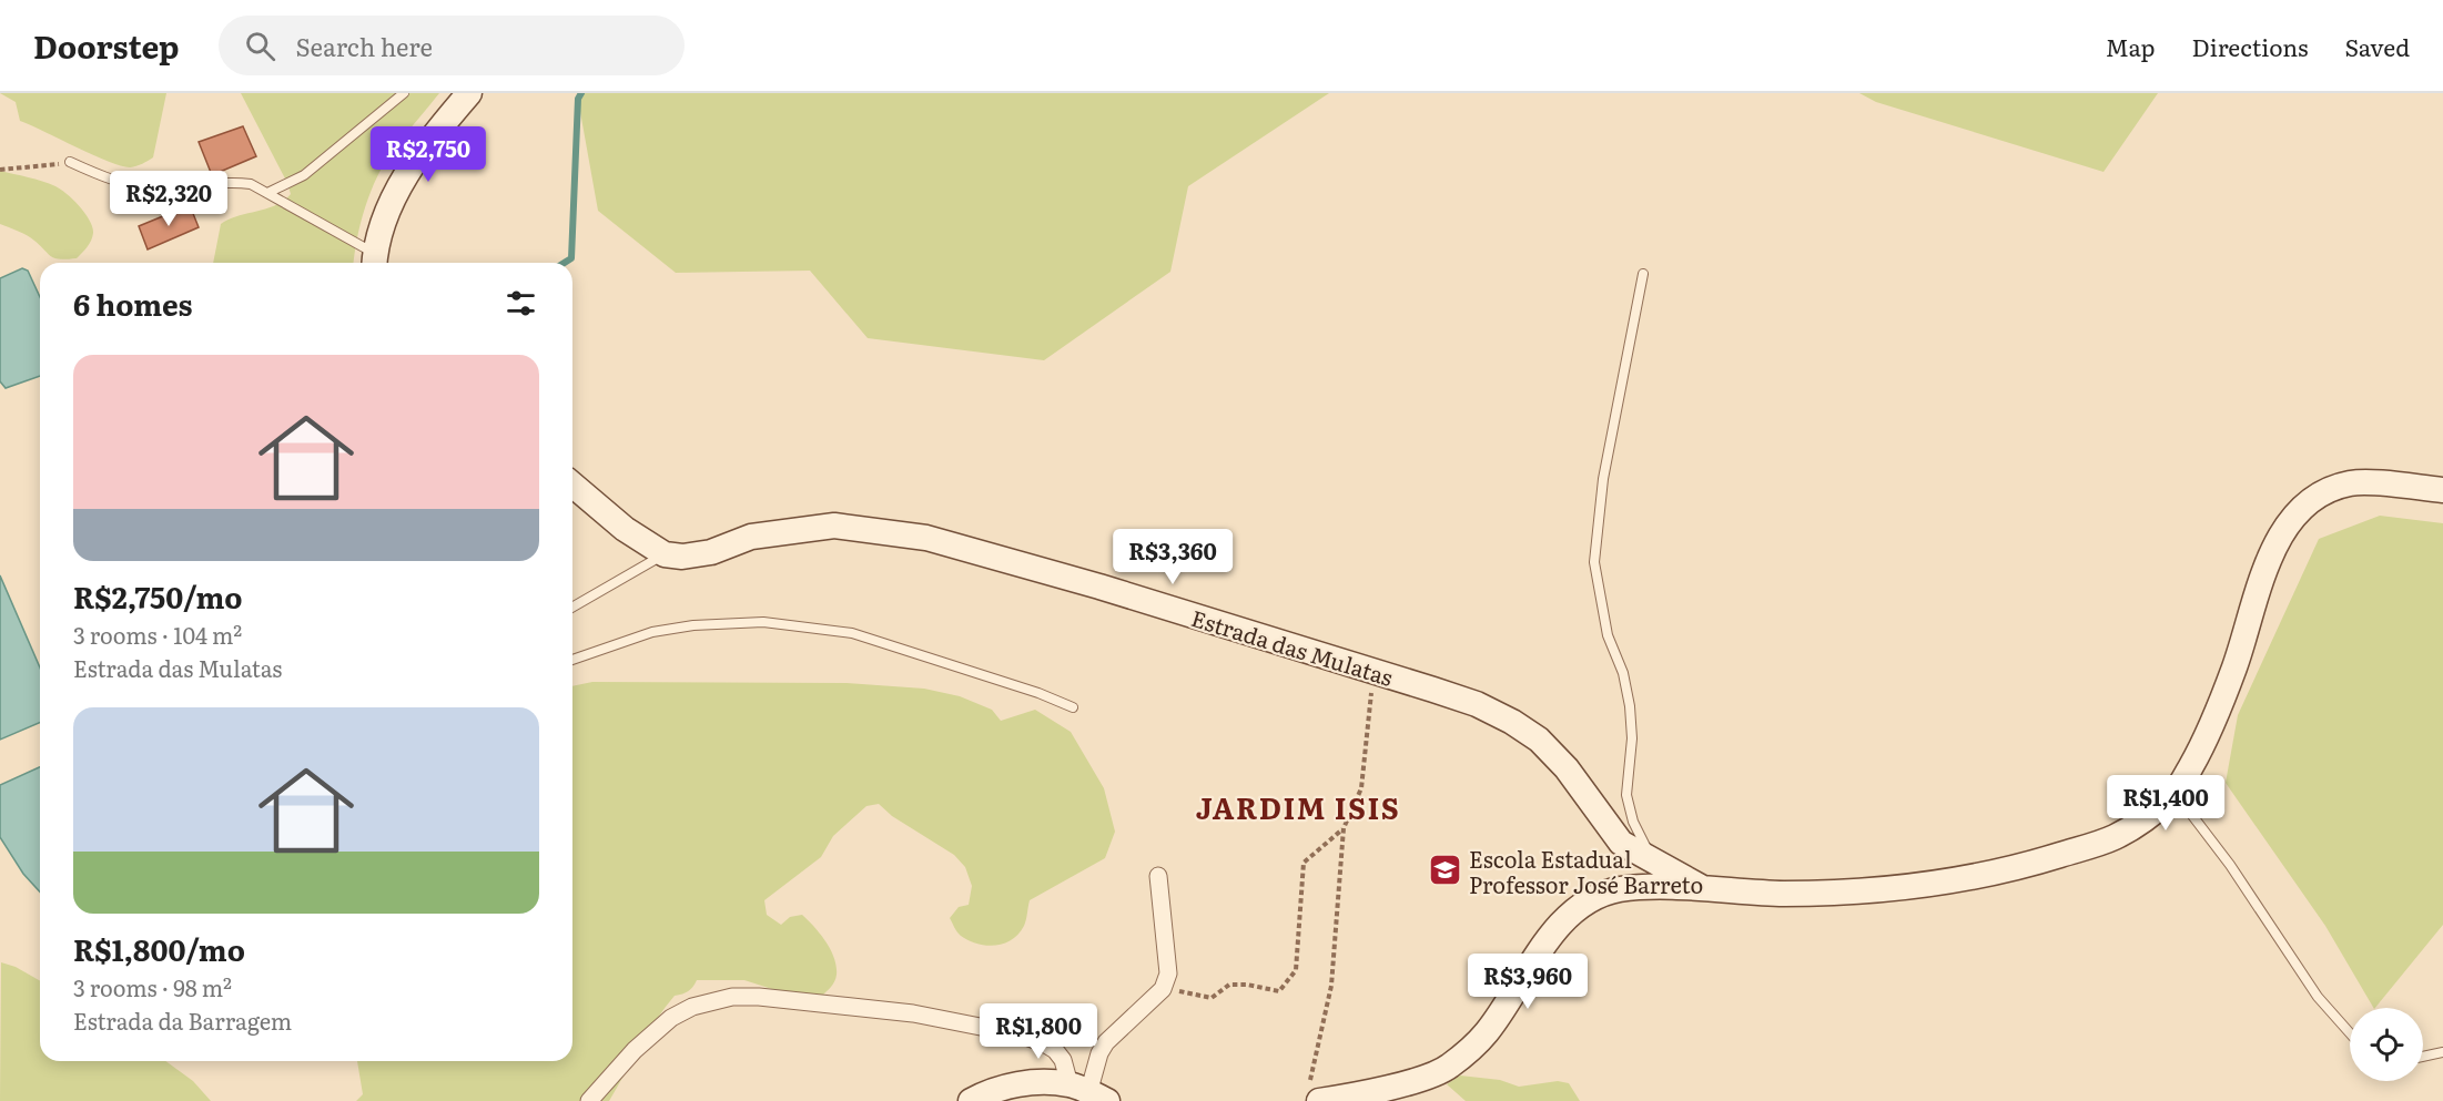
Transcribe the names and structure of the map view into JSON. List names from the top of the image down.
{
  "streets": {
    "street": ["Estrada das Mulatas"]
  },
  "districts": ["JARDIM ISIS"],
  "places": {
    "school or university": ["Escola Estadual Professor José Barreto"]
  },
  "page": {
    "header": "Doorstep",
    "search": "Search here",
    "nav": ["Map", "Directions", "Saved"],
    "price": [
      "R$2,750",
      "R$2,320",
      "R$3,360",
      "R$1,400",
      "R$3,960",
      "R$1,800"
    ],
    "heading": "6 homes",
    "list": [
      {
        "name": "R$2,750/mo",
        "note": "3 rooms · 104 m² · Estrada das Mulatas"
      },
      {
        "name": "R$1,800/mo",
        "note": "3 rooms · 98 m² · Estrada da Barragem"
      }
    ]
  }
}
